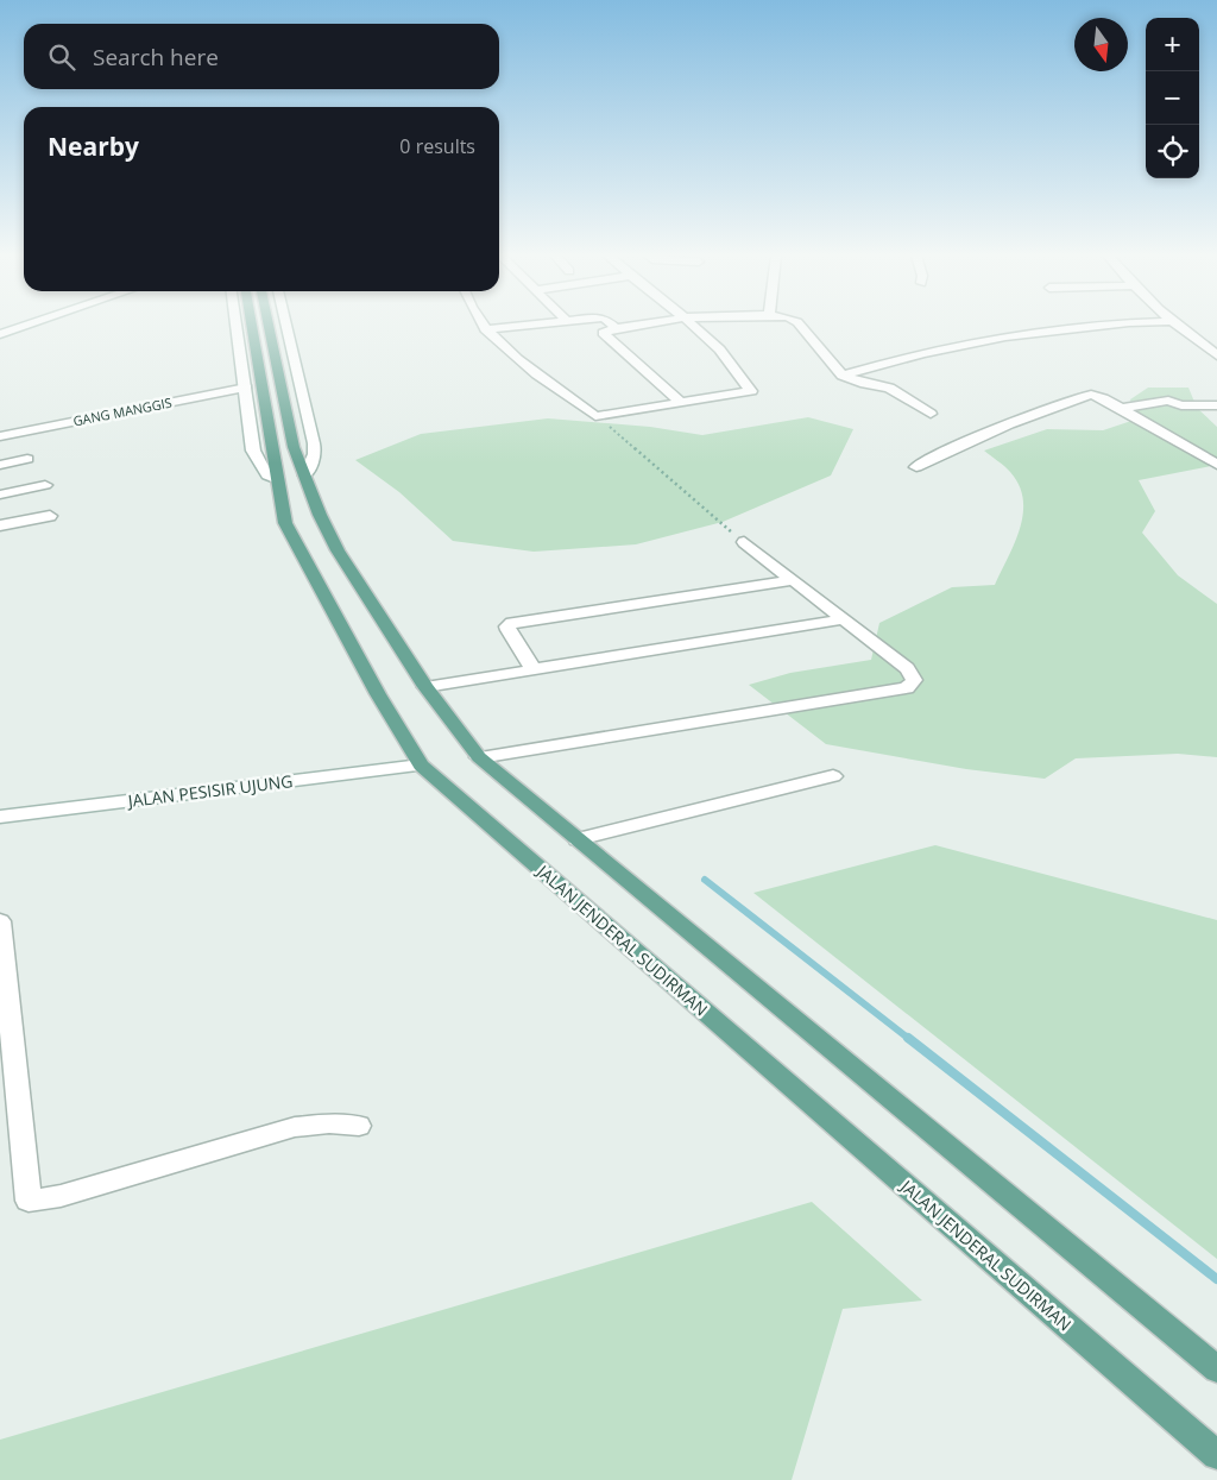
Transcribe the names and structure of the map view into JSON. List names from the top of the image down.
{
  "streets": {
    "main road": ["JALAN JENDERAL SUDIRMAN"],
    "street": ["GANG MANGGIS", "JALAN PESISIR UJUNG"]
  },
  "crossings": [
    ["JALAN PESISIR UJUNG", "JALAN JENDERAL SUDIRMAN"]
  ],
  "north": "bottom",
  "page": {
    "map_buttons": ["+", "−"],
    "search": "Search here",
    "heading": ["Nearby", "0 results"]
  }
}
